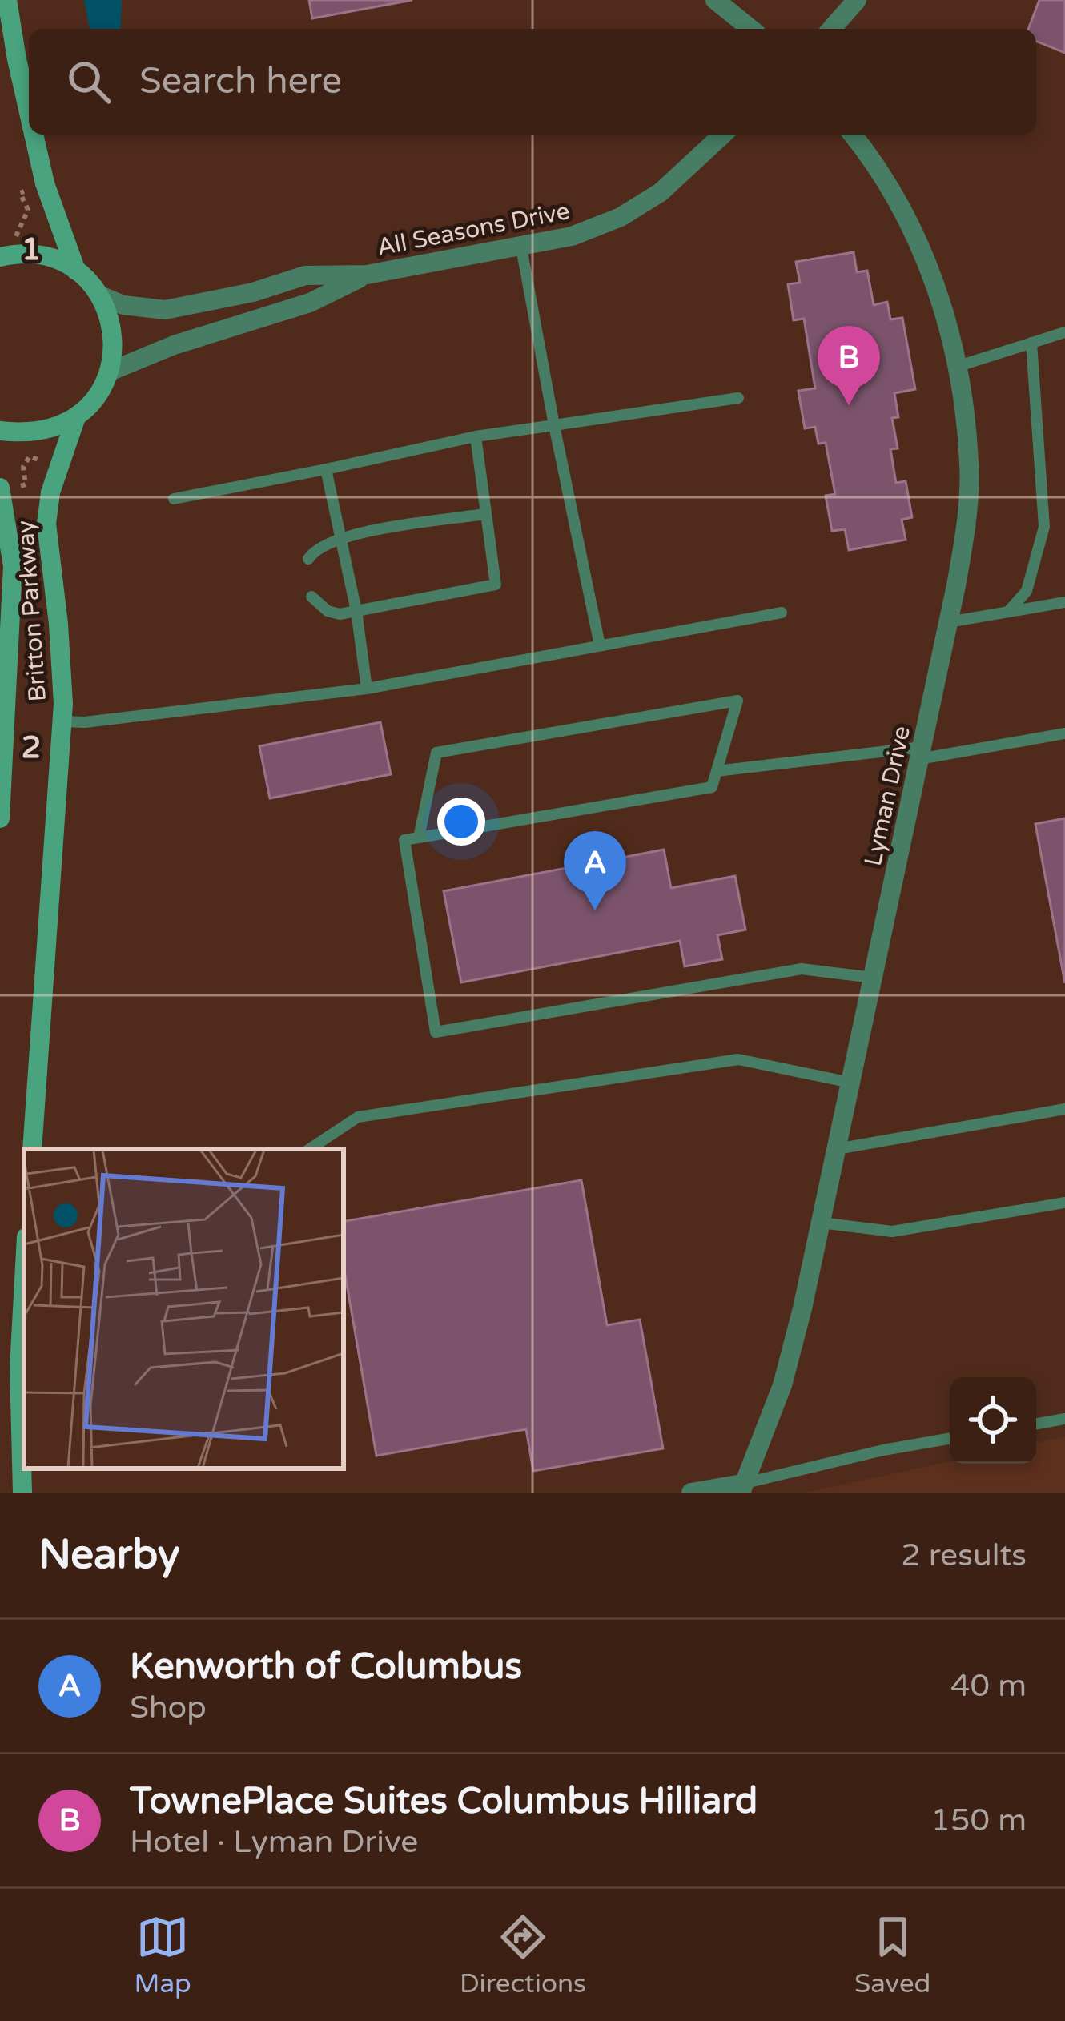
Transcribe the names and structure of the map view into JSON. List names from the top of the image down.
{
  "streets": {
    "main road": ["Britton Parkway"],
    "street": ["All Seasons Drive", "Lyman Drive"]
  },
  "page": {
    "search": "Search here",
    "pins": ["B", "A"],
    "heading": ["Nearby", "2 results"],
    "list": [
      {
        "mark": "A",
        "name": "Kenworth of Columbus",
        "note": "Shop",
        "value": "40 m"
      },
      {
        "mark": "B",
        "name": "TownePlace Suites Columbus Hilliard",
        "note": "Hotel · Lyman Drive",
        "value": "150 m"
      }
    ],
    "nav": ["Map", "Directions", "Saved"]
  },
  "grid": {
    "rows": ["1", "2"]
  }
}
